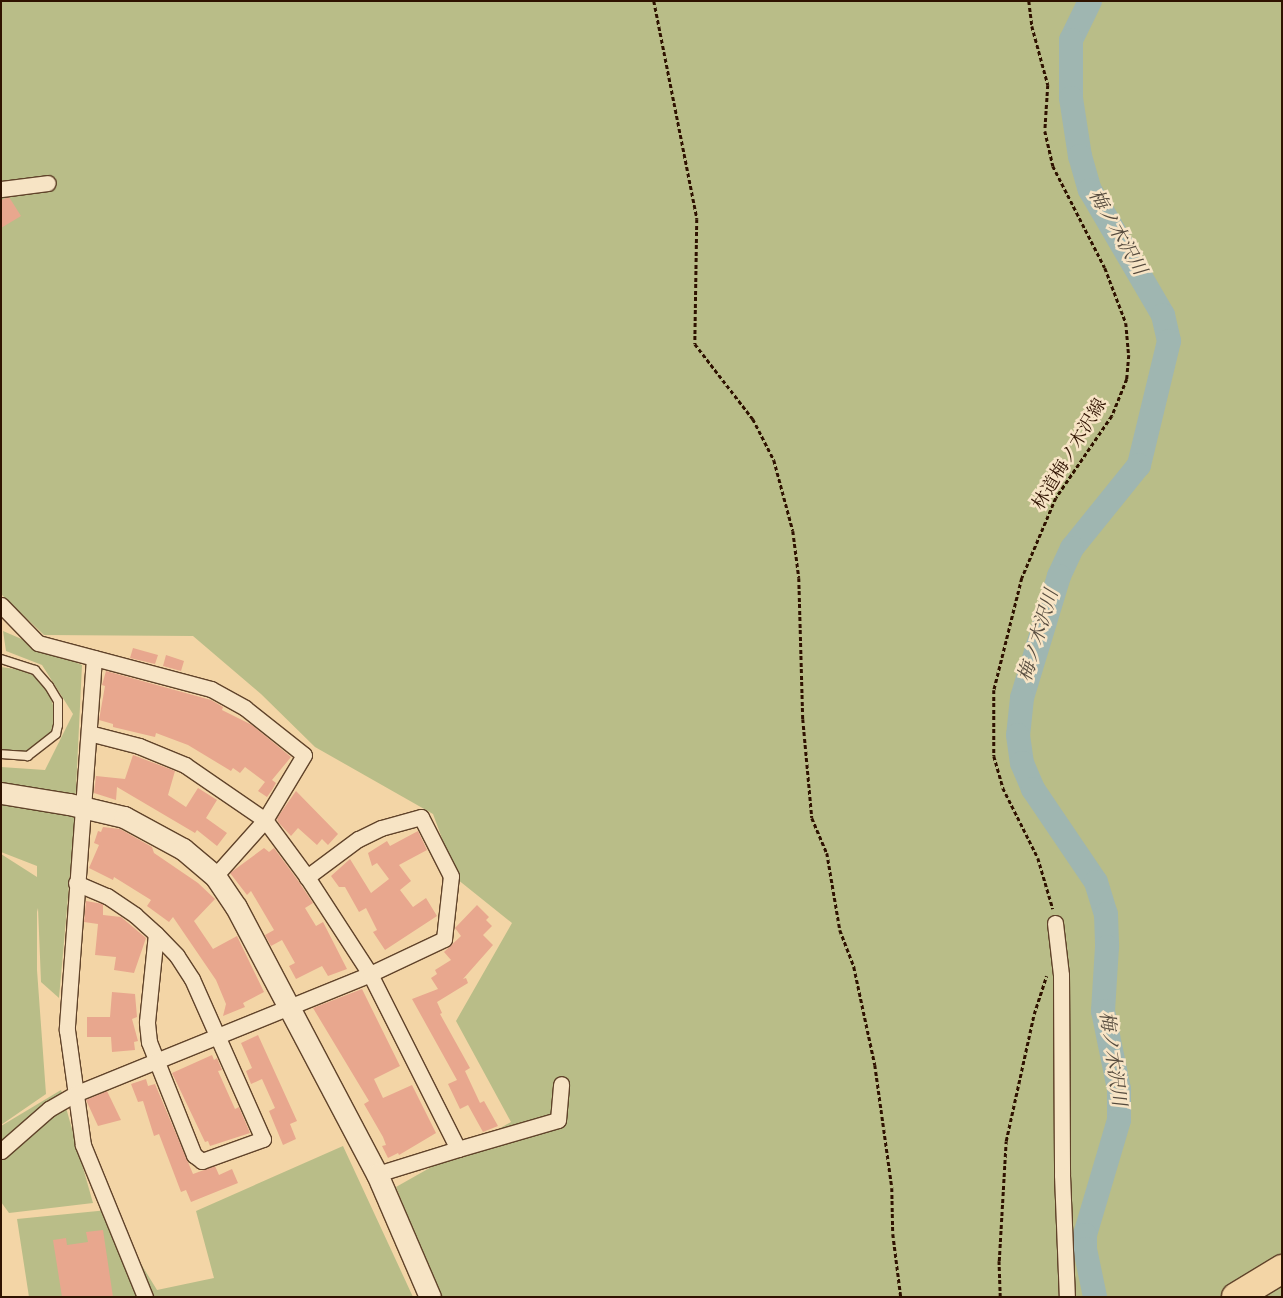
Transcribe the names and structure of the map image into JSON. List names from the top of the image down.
{
  "streets": {
    "path": ["林道梅ノ木沢線"]
  },
  "water": ["梅ノ木沢川"]
}
